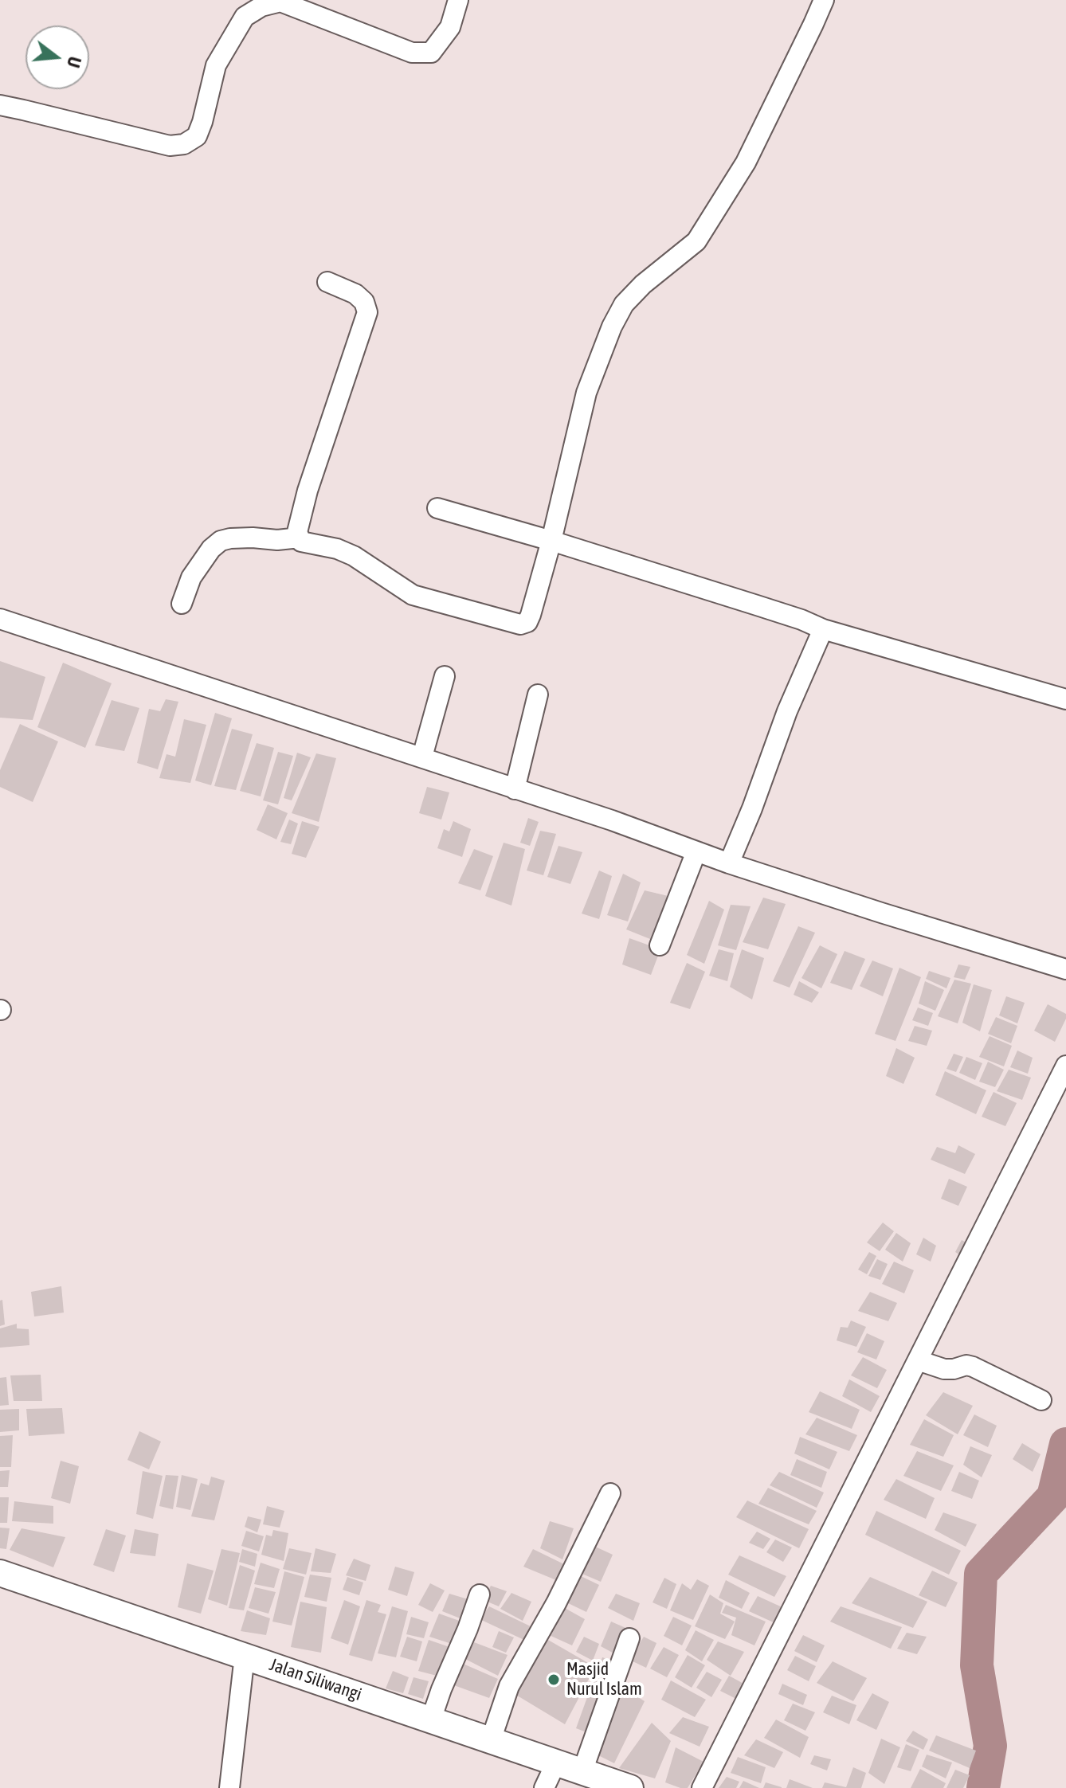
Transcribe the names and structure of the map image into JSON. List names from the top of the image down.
{
  "streets": {
    "main road": ["Jalan Siliwangi"]
  },
  "places": ["Masjid Nurul Islam"],
  "north": "right"
}
